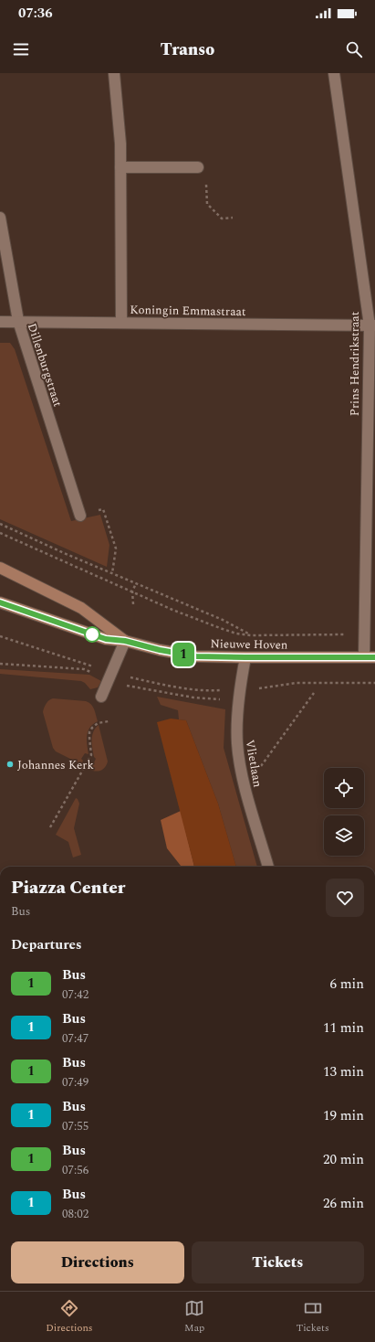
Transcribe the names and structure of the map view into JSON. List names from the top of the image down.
{
  "streets": {
    "street": [
      "Koningin Emmastraat",
      "Prins Hendrikstraat",
      "Dillenburgstraat",
      "Nieuwe Hoven",
      "Vlietlaan"
    ]
  },
  "crossings": [
    ["Koningin Emmastraat", "Prins Hendrikstraat"],
    ["Koningin Emmastraat", "Dillenburgstraat"],
    ["Prins Hendrikstraat", "Nieuwe Hoven"],
    ["Nieuwe Hoven", "Vlietlaan"]
  ],
  "places": ["Johannes Kerk"],
  "lines": ["bus line 1"],
  "page": {
    "status": "07:36",
    "header": "Transo",
    "on_map": "1",
    "heading": [
      ["Piazza Center", "Bus"],
      "Departures"
    ],
    "list": [
      {
        "mark": "1",
        "name": "Bus",
        "note": "07:42",
        "value": "6 min"
      },
      {
        "mark": "1",
        "name": "Bus",
        "note": "07:47",
        "value": "11 min"
      },
      {
        "mark": "1",
        "name": "Bus",
        "note": "07:49",
        "value": "13 min"
      },
      {
        "mark": "1",
        "name": "Bus",
        "note": "07:55",
        "value": "19 min"
      },
      {
        "mark": "1",
        "name": "Bus",
        "note": "07:56",
        "value": "20 min"
      },
      {
        "mark": "1",
        "name": "Bus",
        "note": "08:02",
        "value": "26 min"
      }
    ],
    "buttons": ["Directions", "Tickets"],
    "tabs": ["Directions", "Map", "Tickets"]
  }
}
